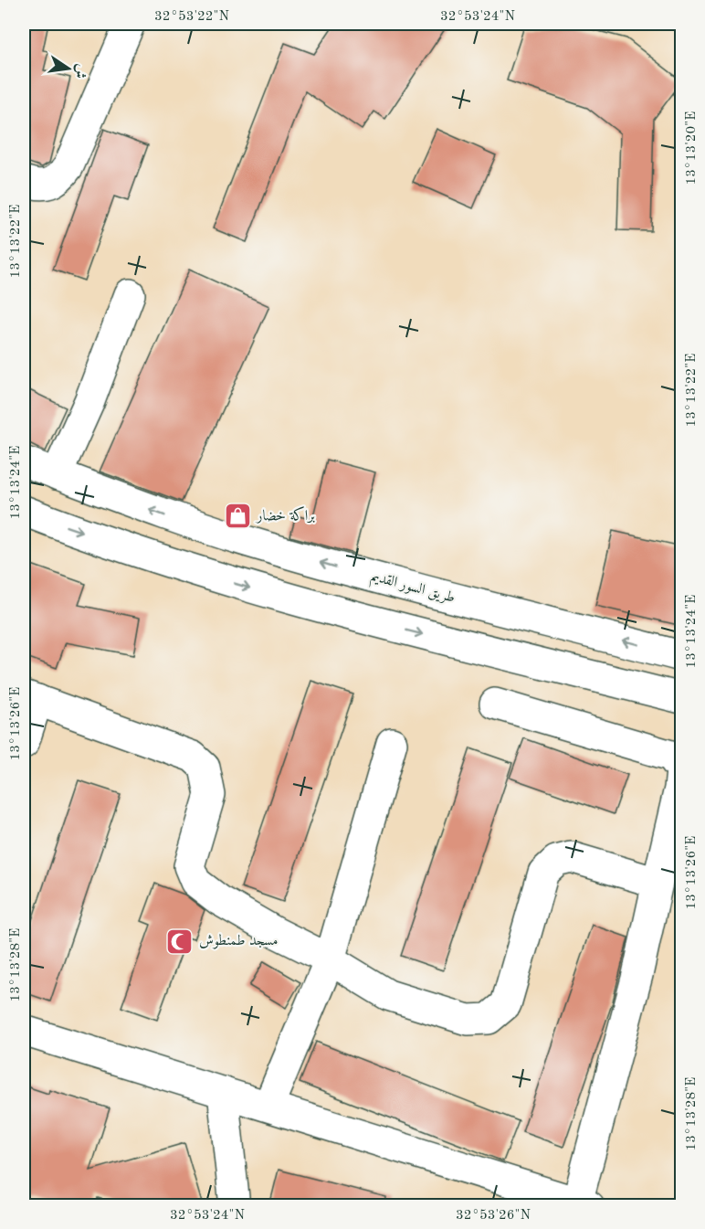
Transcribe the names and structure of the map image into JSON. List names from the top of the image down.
{
  "streets": {
    "street": ["طريق السور القديم"]
  },
  "places": {
    "shop": ["براكة خضار"],
    "mosque": ["مسجد طمنطوش"]
  },
  "north": "right",
  "coordinates": [
    "32°53'22\"N",
    "32°53'24\"N",
    "13°13'20\"E",
    "13°13'22\"E",
    "13°13'24\"E",
    "13°13'26\"E",
    "13°13'28\"E",
    "32°53'26\"N"
  ]
}
